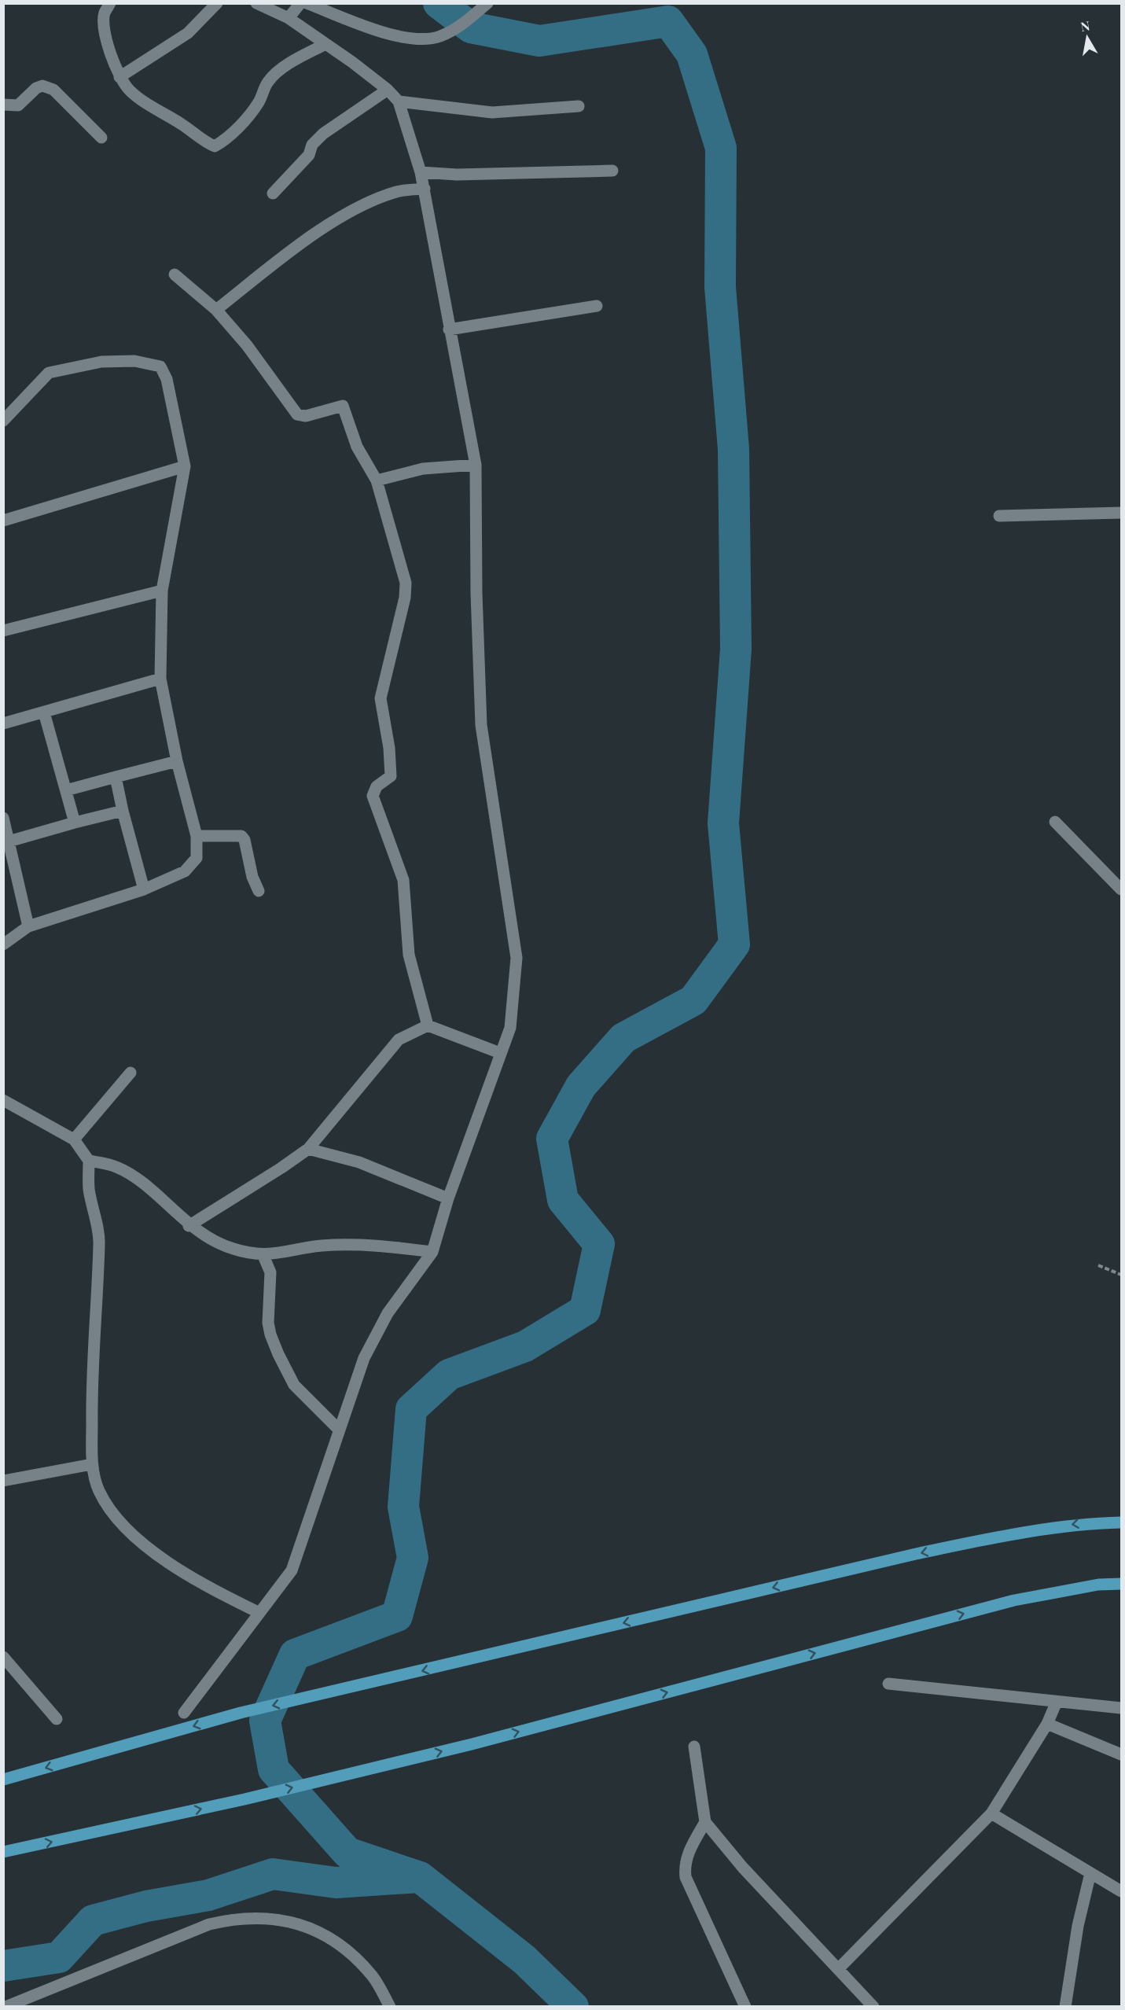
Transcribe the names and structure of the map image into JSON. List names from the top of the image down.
{
  "north": "top"
}
